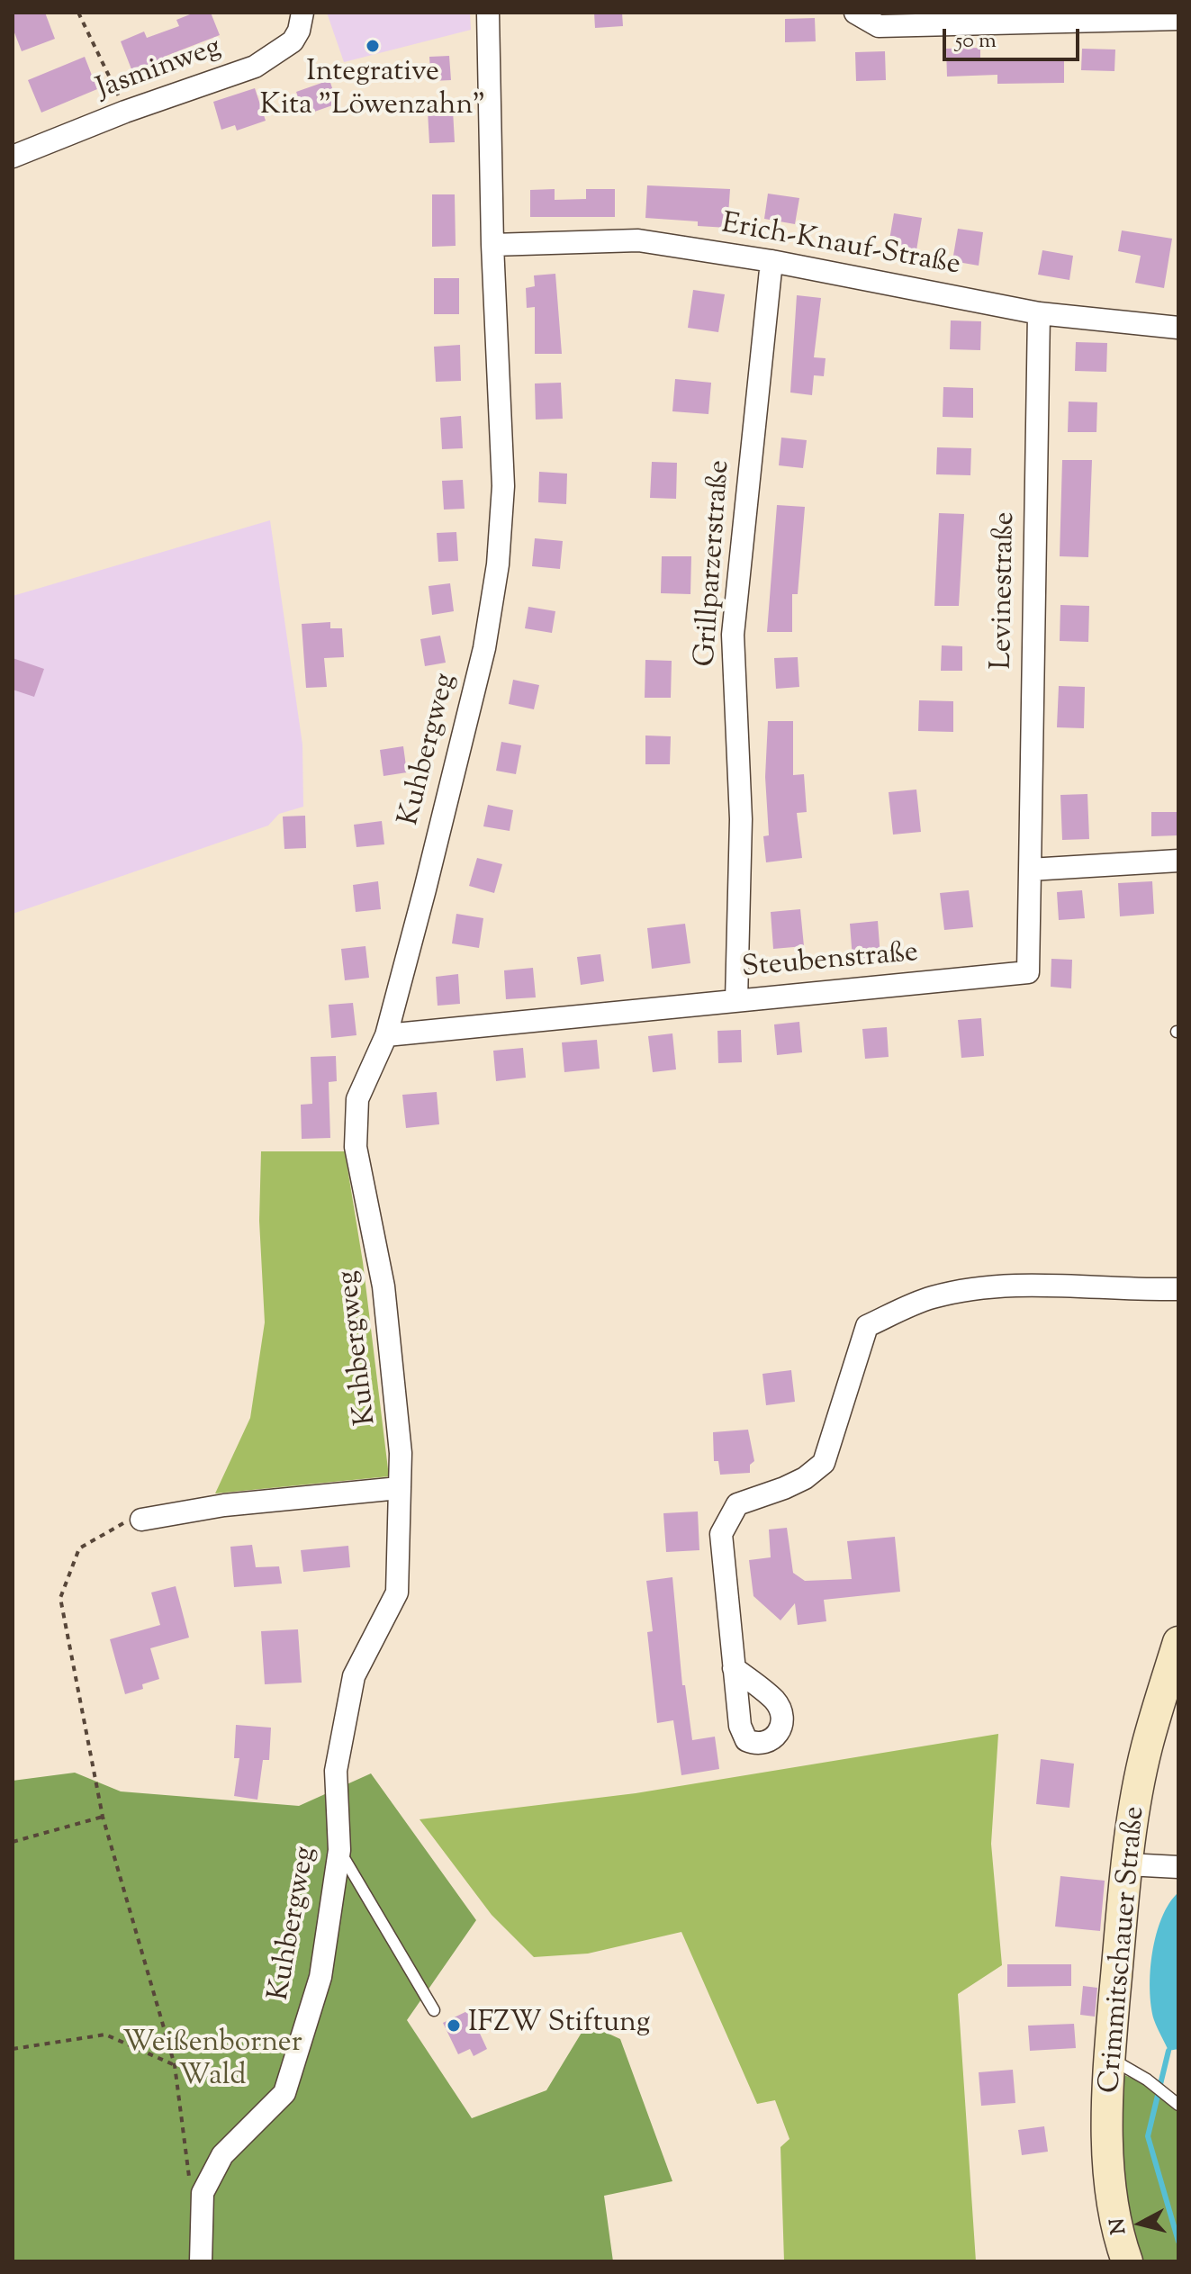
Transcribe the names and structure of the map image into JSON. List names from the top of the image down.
{
  "streets": {
    "main road": ["Crimmitschauer Straße"],
    "street": [
      "Jasminweg",
      "Erich-Knauf-Straße",
      "Grillparzerstraße",
      "Levinestraße",
      "Kuhbergweg",
      "Steubenstraße"
    ]
  },
  "crossings": [
    ["Erich-Knauf-Straße", "Grillparzerstraße"],
    ["Erich-Knauf-Straße", "Levinestraße"],
    ["Erich-Knauf-Straße", "Kuhbergweg"],
    ["Grillparzerstraße", "Steubenstraße"],
    ["Levinestraße", "Steubenstraße"],
    ["Kuhbergweg", "Steubenstraße"]
  ],
  "parks": ["Weißenborner Wald"],
  "places": ["Integrative Kita \"Löwenzahn\"", "IFZW Stiftung"],
  "scale_bar": "50 m",
  "north": "left"
}
